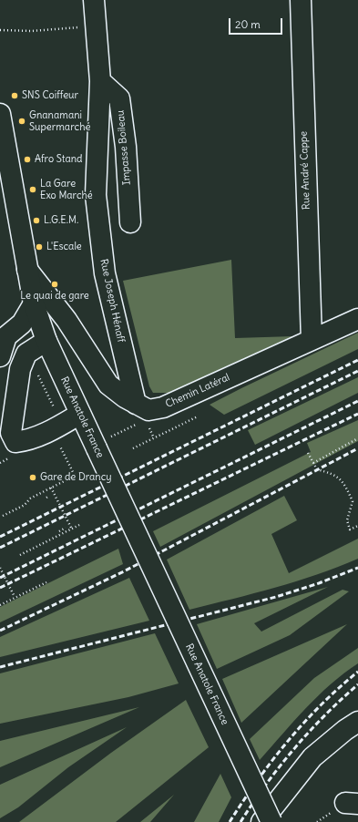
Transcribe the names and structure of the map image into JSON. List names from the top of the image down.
{
  "streets": {
    "street": [
      "Impasse Boileau",
      "Rue André Cappe",
      "Rue Joseph Hénaff",
      "Chemin Latéral",
      "Rue Anatole France"
    ]
  },
  "crossings": [
    ["Impasse Boileau", "Rue Joseph Hénaff"],
    ["Rue André Cappe", "Chemin Latéral"],
    ["Rue Joseph Hénaff", "Chemin Latéral"],
    ["Chemin Latéral", "Rue Anatole France"]
  ],
  "places": [
    "SNS Coiffeur",
    "Gnanamani Supermarché",
    "Afro Stand",
    "La Gare Exo Marché",
    "L.G.E.M.",
    "L'Escale",
    "Le quai de gare",
    "Gare de Drancy"
  ],
  "scale_bar": "20 m"
}
